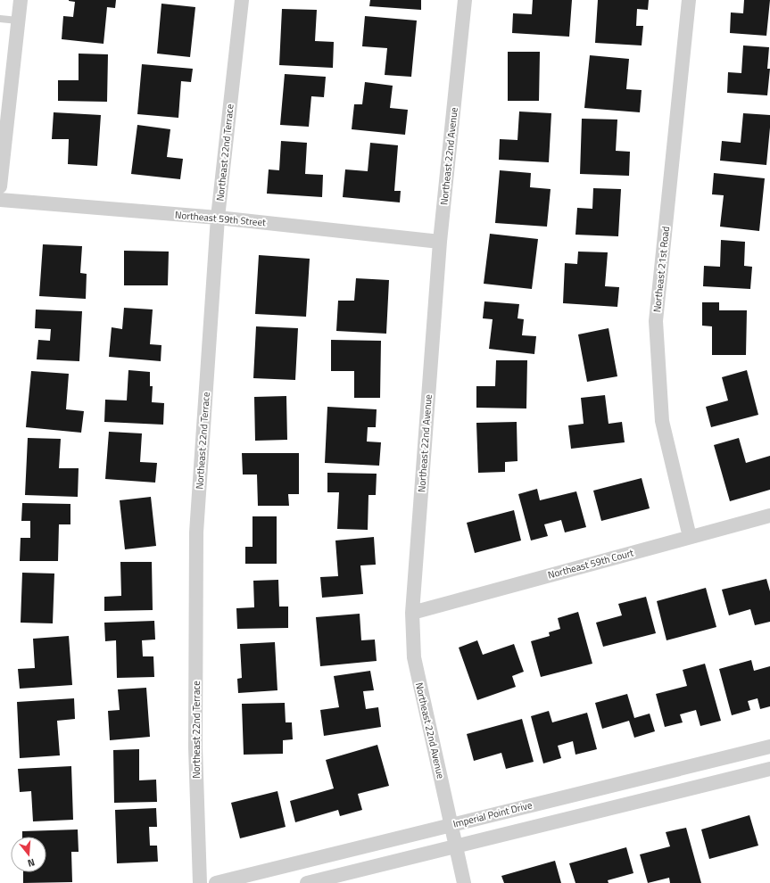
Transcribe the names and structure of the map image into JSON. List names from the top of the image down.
{
  "streets": {
    "street": [
      "Northeast 22nd Terrace",
      "Northeast 22nd Avenue",
      "Northeast 59th Street",
      "Northeast 21st Road",
      "Northeast 59th Court",
      "Imperial Point Drive"
    ]
  },
  "crossings": [
    ["Northeast 22nd Terrace", "Northeast 59th Street"],
    ["Northeast 22nd Avenue", "Northeast 59th Street"],
    ["Northeast 22nd Avenue", "Northeast 59th Court"],
    ["Northeast 22nd Avenue", "Imperial Point Drive"],
    ["Northeast 21st Road", "Northeast 59th Court"]
  ],
  "north": "bottom"
}
